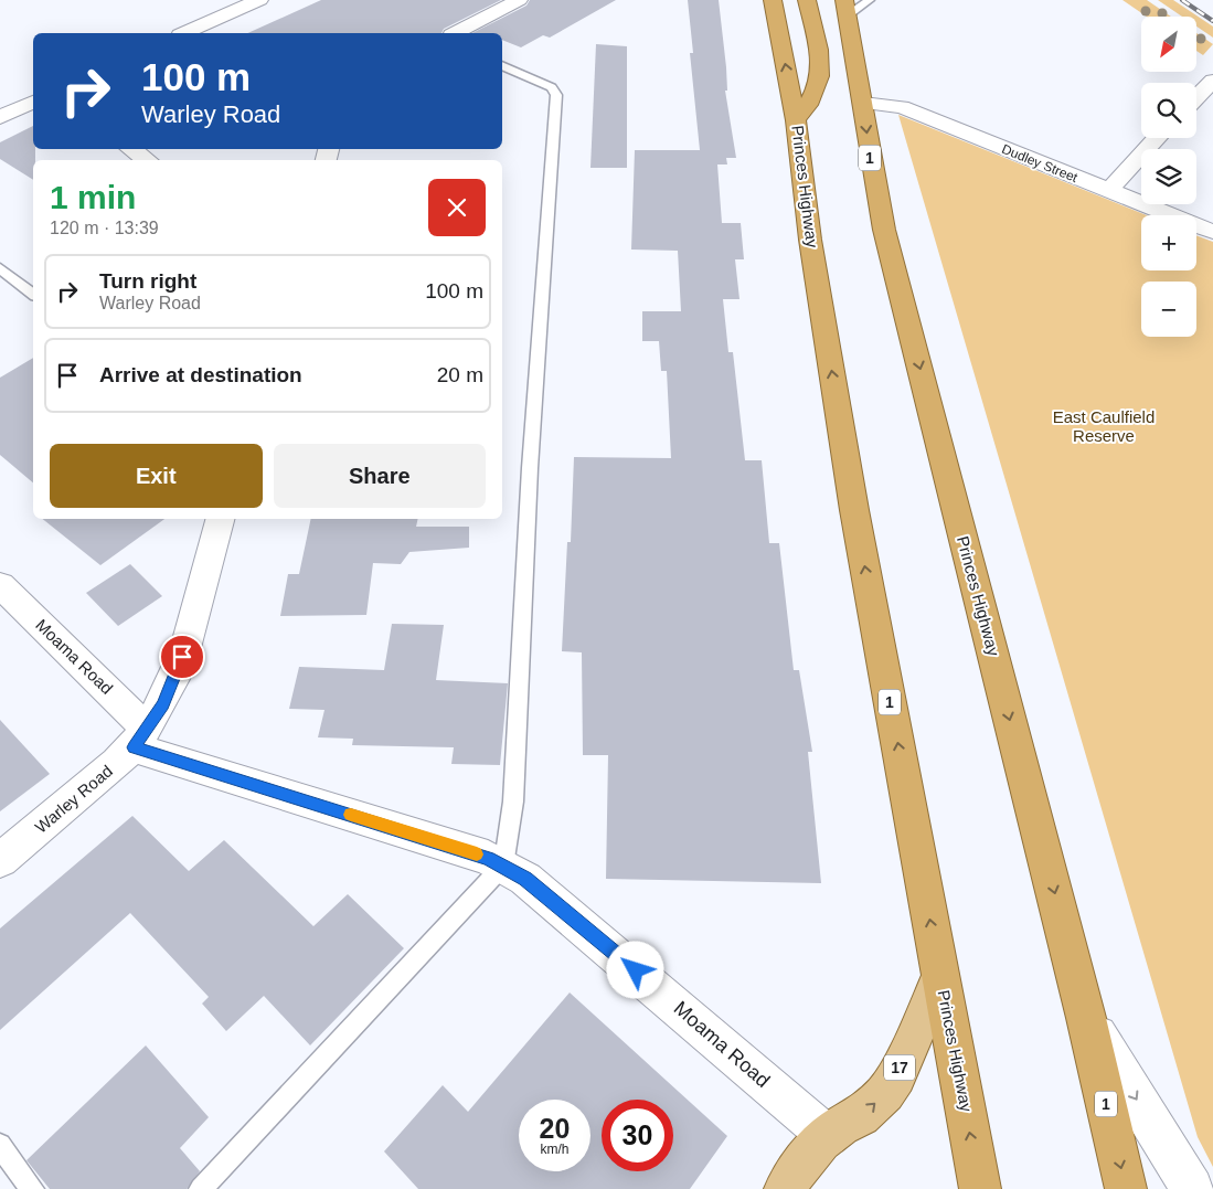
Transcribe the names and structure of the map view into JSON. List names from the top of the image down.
{
  "streets": {
    "highway": ["1", "Princes Highway"],
    "main road": ["17"],
    "street": ["Dudley Street", "Moama Road", "Warley Road"]
  },
  "crossings": [
    ["Dudley Street", "Princes Highway"],
    ["Princes Highway", "17"],
    ["Moama Road", "Warley Road"],
    ["Moama Road", "17"]
  ],
  "parks": ["East Caulfield Reserve"],
  "north": "bottom left",
  "page": {
    "map_buttons": ["+", "−"],
    "turn": ["100 m", "Warley Road"],
    "heading": ["1 min", "120 m · 13:39"],
    "list": [
      {
        "name": "Turn right",
        "note": "Warley Road",
        "value": "100 m"
      },
      {
        "name": "Arrive at destination",
        "value": "20 m"
      }
    ],
    "buttons": ["Exit", "Share"],
    "speed": "20 km/h",
    "limit": "30"
  }
}
